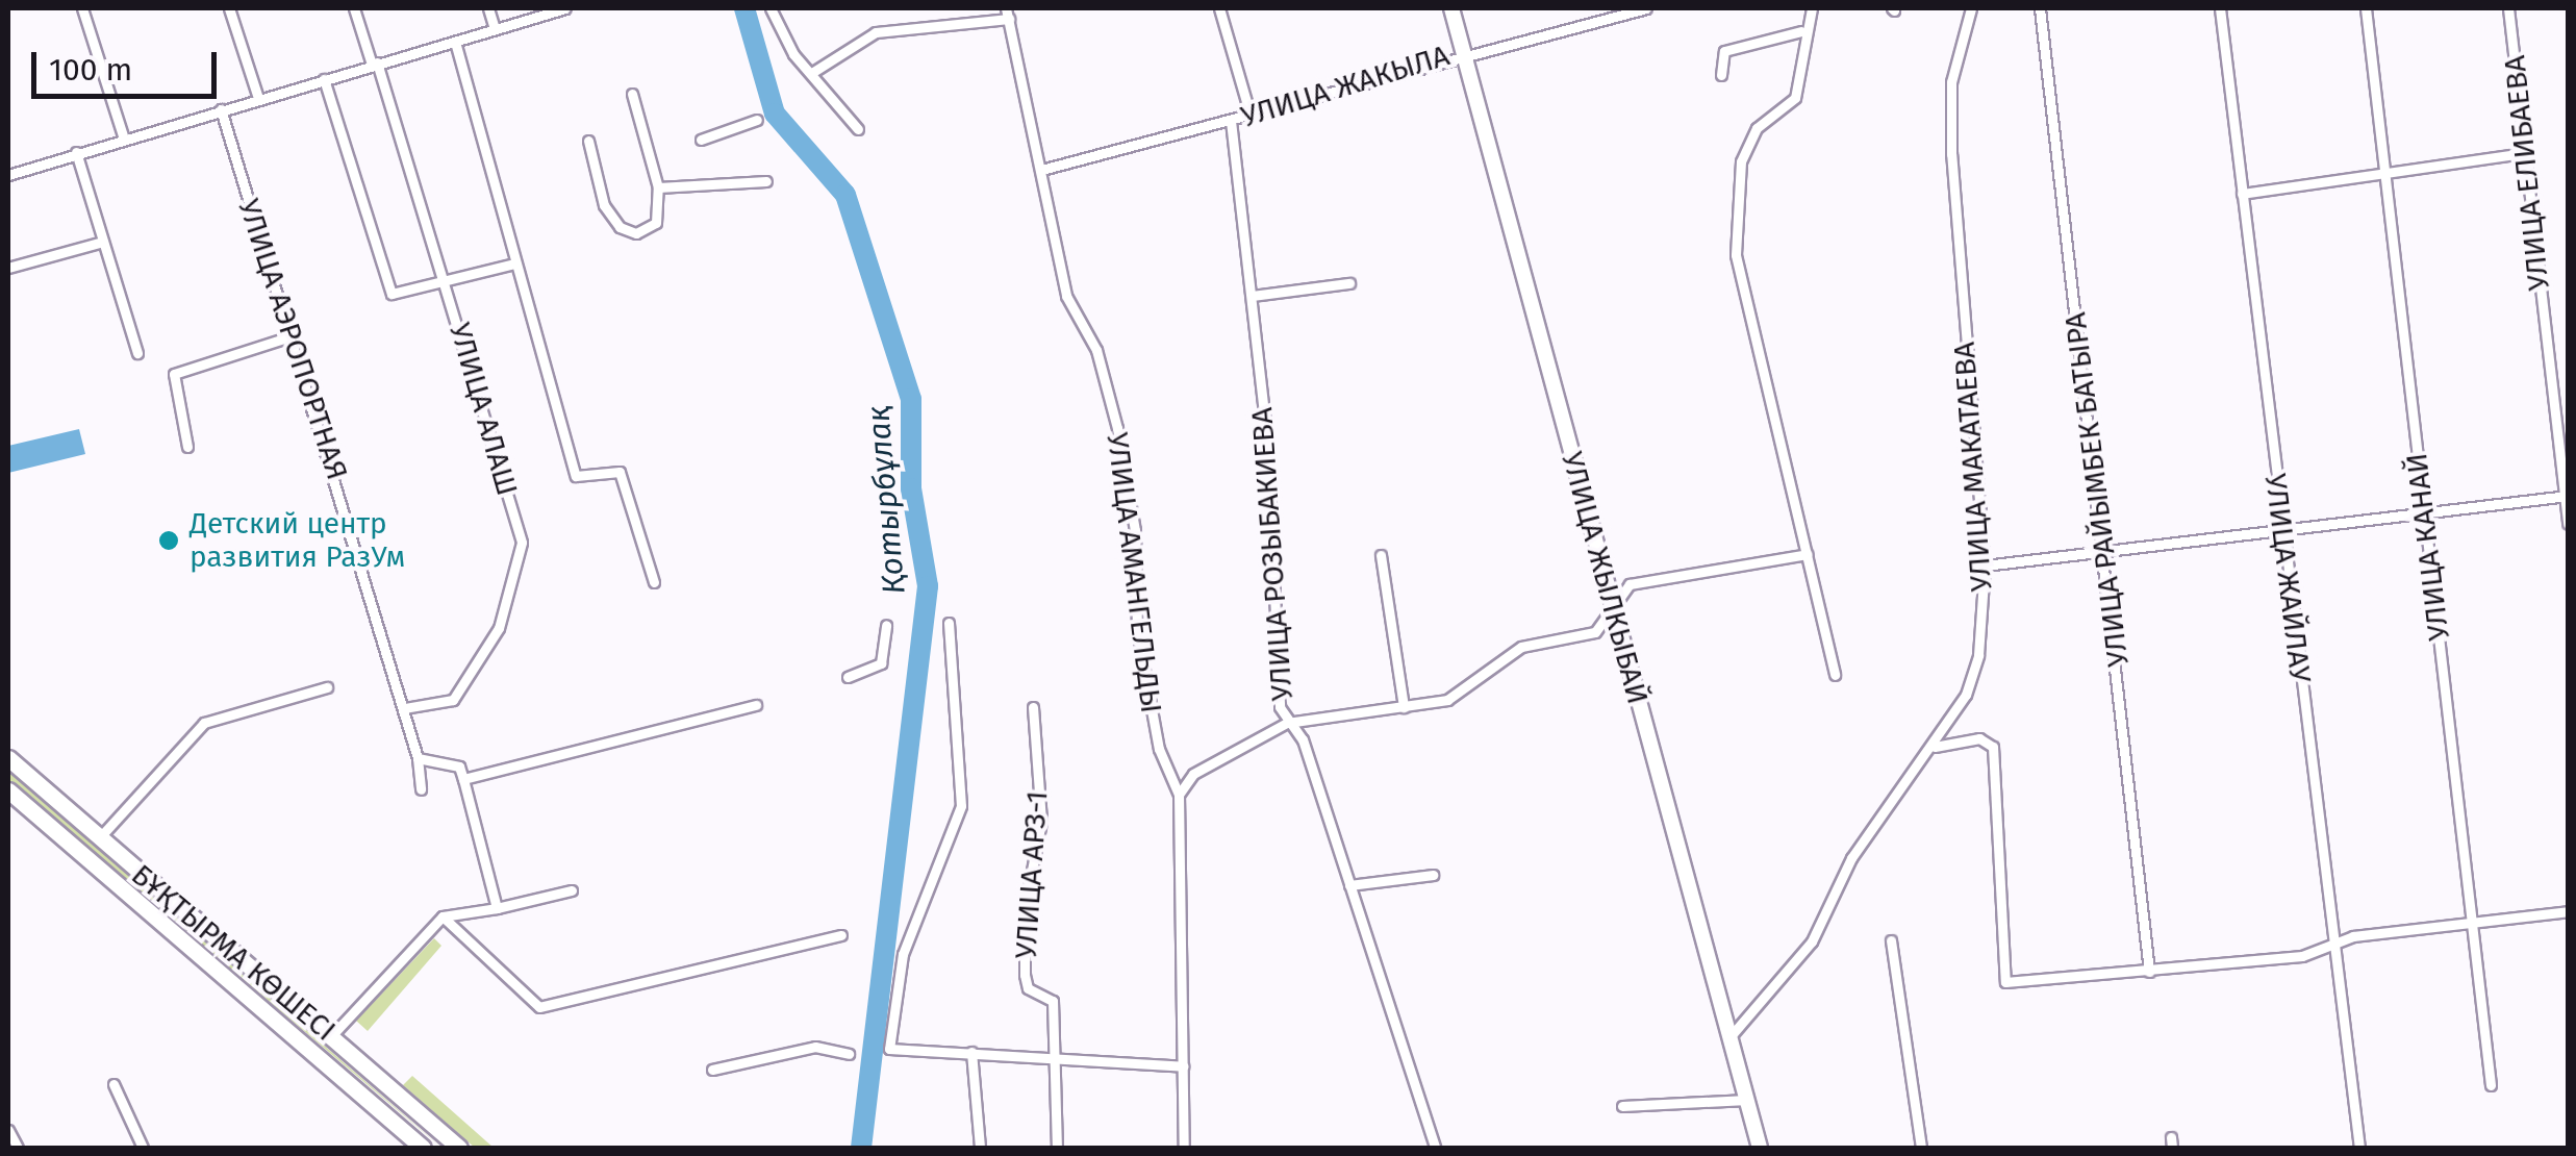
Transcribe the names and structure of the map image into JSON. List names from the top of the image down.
{
  "streets": {
    "main road": ["БҰҚТЫРМА КӨШЕСІ"],
    "street": [
      "УЛИЦА ЖАКЫЛА",
      "УЛИЦА ЕЛИБАЕВА",
      "УЛИЦА АЭРОПОРТНАЯ",
      "УЛИЦА АЛАШ",
      "УЛИЦА МАКАТАЕВА",
      "УЛИЦА РАЙЫМБЕК БАТЫРА",
      "УЛИЦА КАНАЙ",
      "УЛИЦА РОЗЫБАКИЕВА",
      "УЛИЦА АМАНГЕЛЬДЫ",
      "УЛИЦА ЖЫЛКЫБАЙ",
      "УЛИЦА ЖАЙЛАУ",
      "УЛИЦА АРЗ-1"
    ]
  },
  "crossings": [
    ["УЛИЦА ЖАКЫЛА", "УЛИЦА РОЗЫБАКИЕВА"],
    ["УЛИЦА ЖАКЫЛА", "УЛИЦА АМАНГЕЛЬДЫ"],
    ["УЛИЦА ЖАКЫЛА", "УЛИЦА ЖЫЛКЫБАЙ"],
    ["УЛИЦА АЭРОПОРТНАЯ", "УЛИЦА АЛАШ"],
    ["УЛИЦА МАКАТАЕВА", "УЛИЦА ЖЫЛКЫБАЙ"]
  ],
  "water": ["Қотырбұлақ"],
  "places": ["Детский центр развития РазУм"],
  "scale_bar": "100 m"
}
